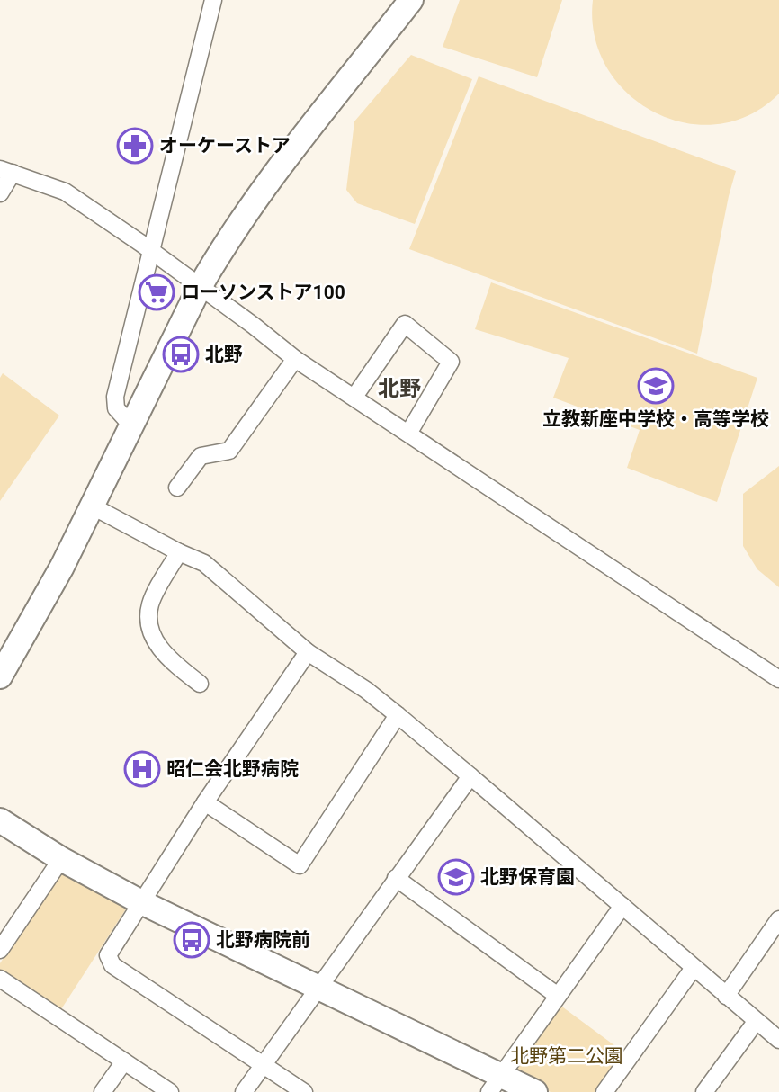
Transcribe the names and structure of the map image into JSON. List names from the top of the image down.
{
  "districts": ["北野"],
  "parks": ["北野第二公園"],
  "places": {
    "pharmacy": ["オーケーストア"],
    "supermarket": ["ローソンストア100"],
    "bus stop": ["北野", "北野病院前"],
    "school or university": ["立教新座中学校・高等学校", "北野保育園"],
    "hospital": ["昭仁会北野病院"]
  }
}
